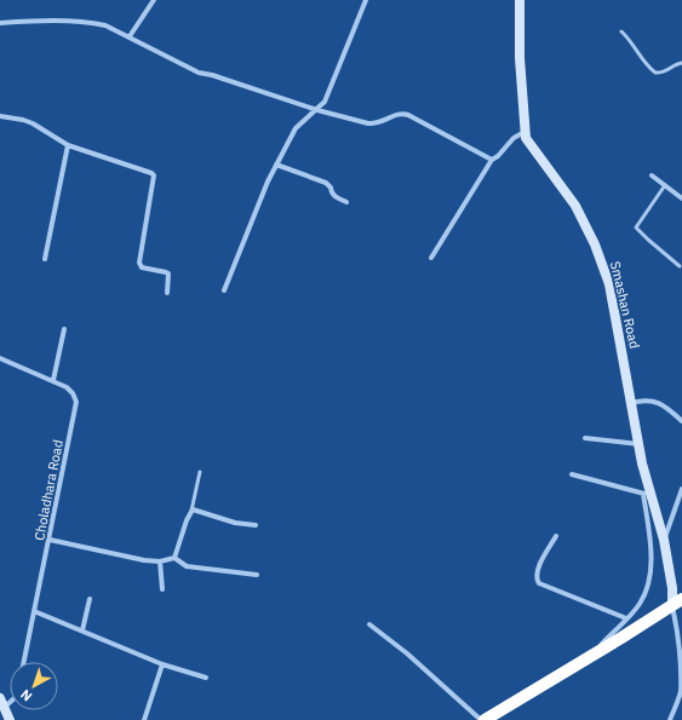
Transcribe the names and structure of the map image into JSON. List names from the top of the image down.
{
  "streets": {
    "street": ["Smashan Road", "Choladhara Road"]
  },
  "north": "bottom left"
}
